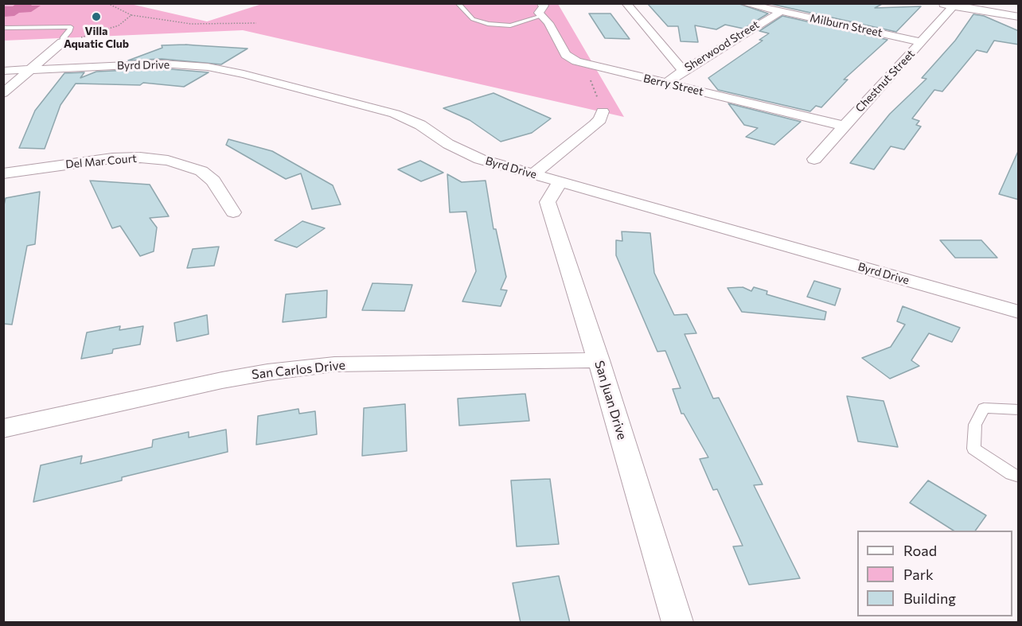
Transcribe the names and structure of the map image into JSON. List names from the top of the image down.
{
  "streets": {
    "street": [
      "Milburn Street",
      "Sherwood Street",
      "Byrd Drive",
      "Chestnut Street",
      "Berry Street",
      "Del Mar Court",
      "San Carlos Drive",
      "San Juan Drive"
    ]
  },
  "crossings": [
    ["Milburn Street", "Sherwood Street"],
    ["Milburn Street", "Chestnut Street"],
    ["Sherwood Street", "Berry Street"],
    ["Byrd Drive", "San Juan Drive"],
    ["Chestnut Street", "Berry Street"],
    ["San Carlos Drive", "San Juan Drive"]
  ],
  "places": ["Villa Aquatic Club"],
  "legend": ["Road", "Park", "Building"]
}
